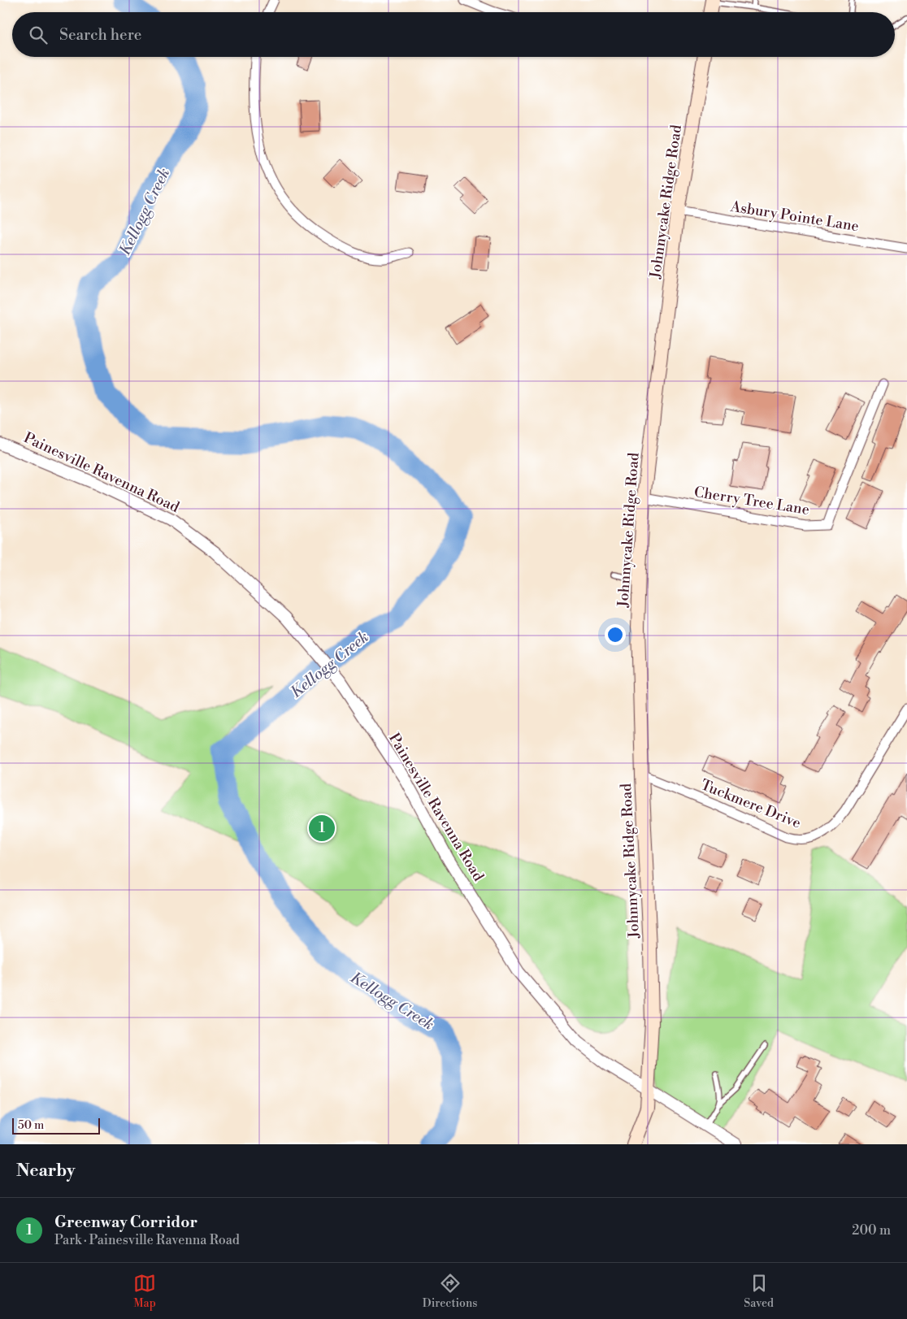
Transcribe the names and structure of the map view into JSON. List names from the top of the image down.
{
  "streets": {
    "main road": ["Johnnycake Ridge Road"],
    "street": [
      "Asbury Pointe Lane",
      "Painesville Ravenna Road",
      "Cherry Tree Lane",
      "Tuckmere Drive"
    ]
  },
  "crossings": [
    ["Johnnycake Ridge Road", "Asbury Pointe Lane"],
    ["Johnnycake Ridge Road", "Painesville Ravenna Road"],
    ["Johnnycake Ridge Road", "Cherry Tree Lane"],
    ["Johnnycake Ridge Road", "Tuckmere Drive"]
  ],
  "water": ["Kellogg Creek"],
  "scale_bar": "50 m",
  "page": {
    "search": "Search here",
    "pins": "1",
    "scale": "50 m",
    "heading": "Nearby",
    "list": [
      {
        "mark": "1",
        "name": "Greenway Corridor",
        "note": "Park · Painesville Ravenna Road",
        "value": "200 m"
      }
    ],
    "nav": ["Map", "Directions", "Saved"]
  }
}
